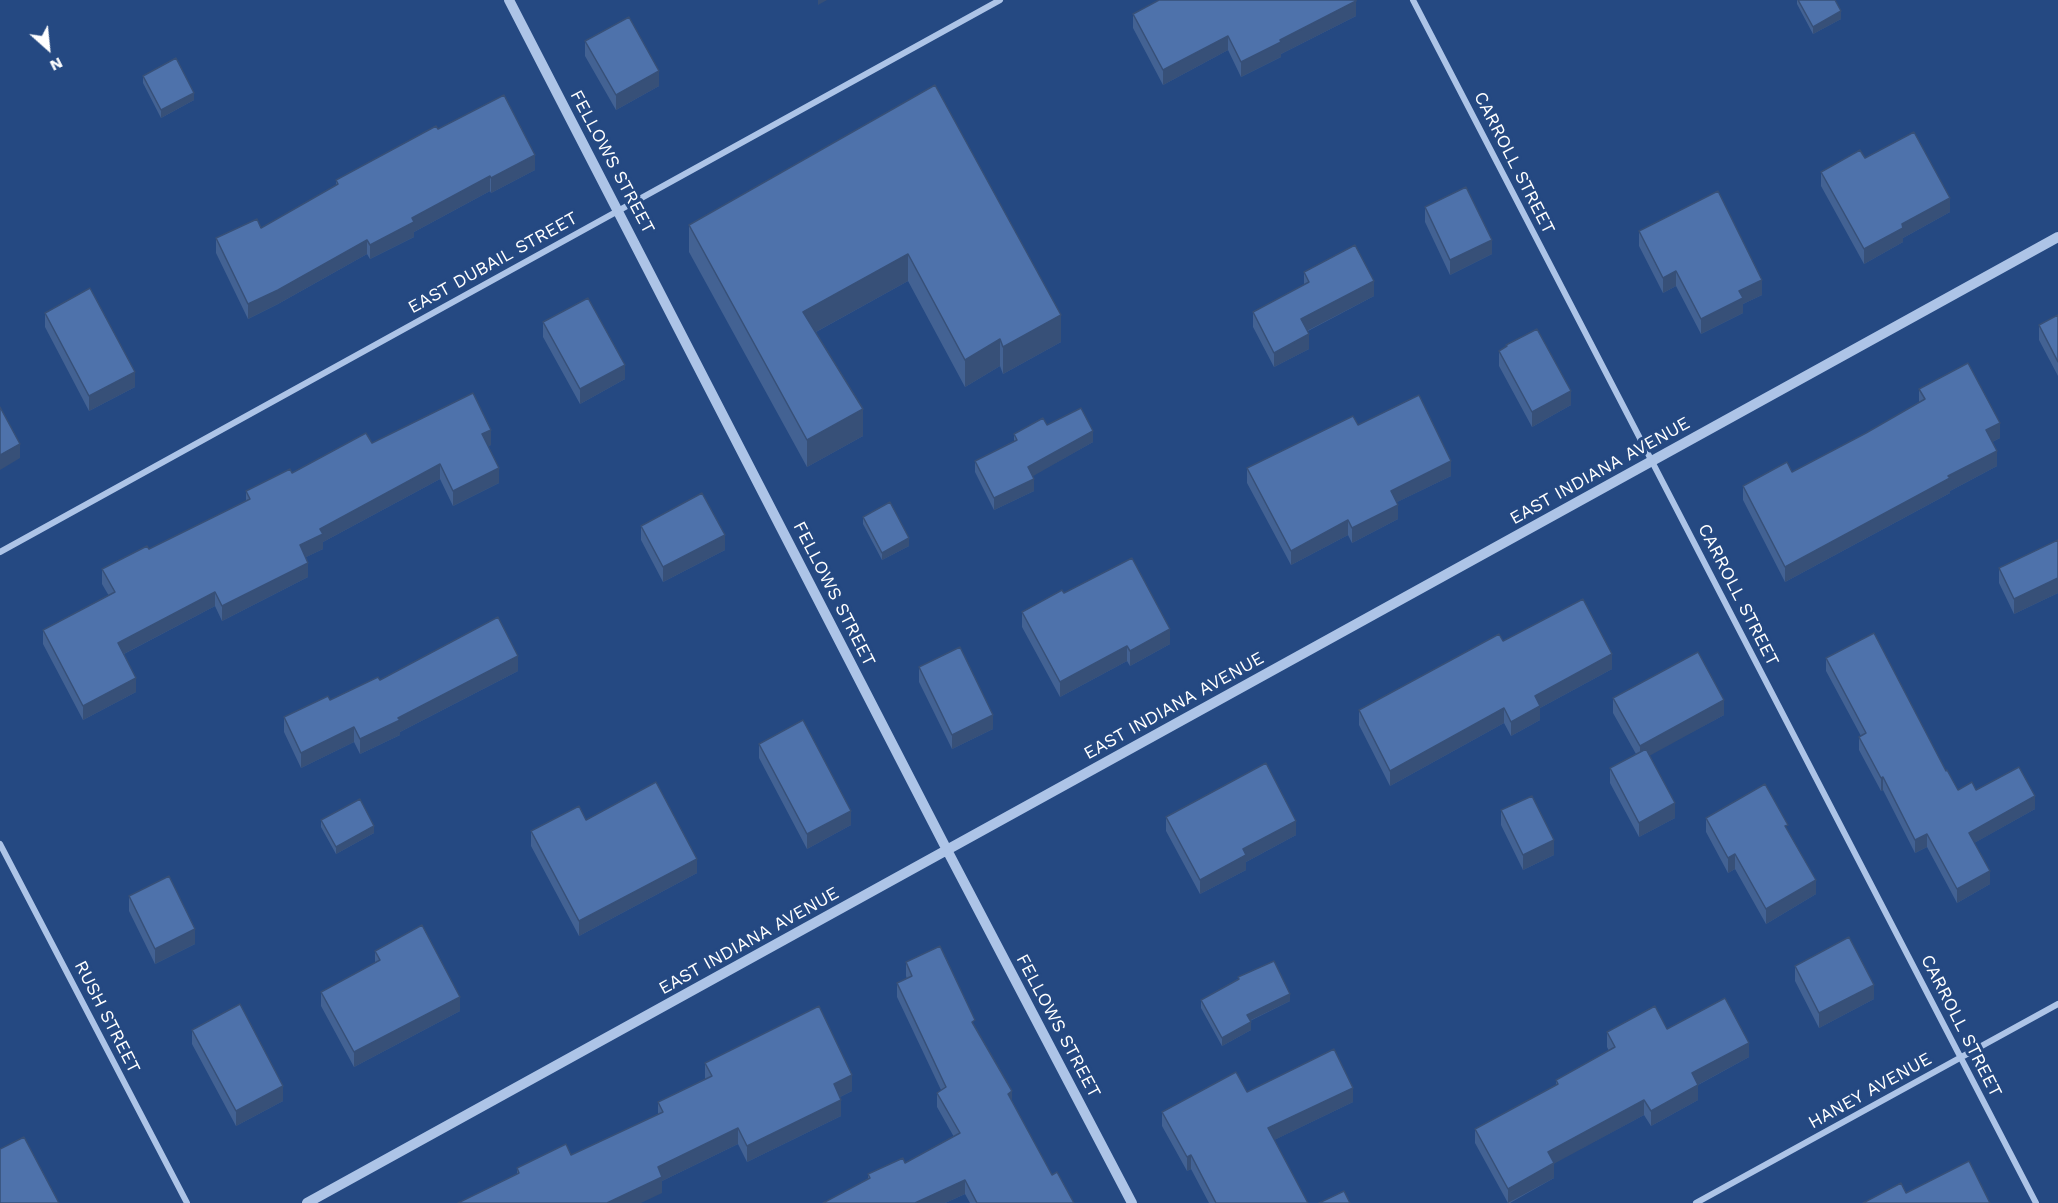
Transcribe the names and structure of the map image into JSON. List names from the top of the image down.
{
  "streets": {
    "street": [
      "FELLOWS STREET",
      "CARROLL STREET",
      "EAST DUBAIL STREET",
      "EAST INDIANA AVENUE",
      "RUSH STREET",
      "HANEY AVENUE"
    ]
  },
  "crossings": [
    ["FELLOWS STREET", "EAST DUBAIL STREET"],
    ["FELLOWS STREET", "EAST INDIANA AVENUE"],
    ["CARROLL STREET", "EAST INDIANA AVENUE"],
    ["CARROLL STREET", "HANEY AVENUE"]
  ],
  "north": "bottom right"
}
